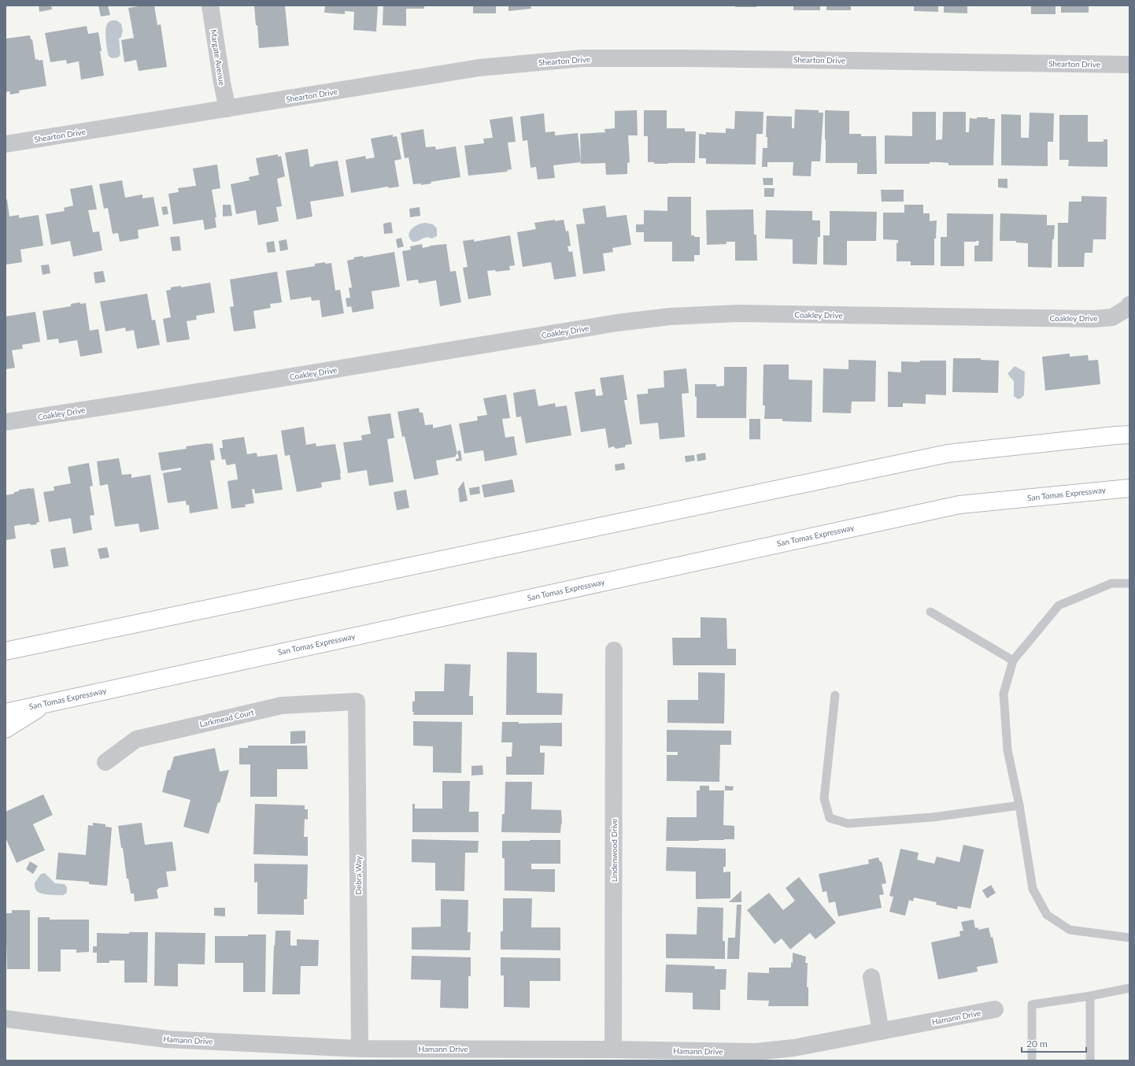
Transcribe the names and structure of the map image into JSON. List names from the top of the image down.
{
  "streets": {
    "highway": ["San Tomas Expressway"],
    "street": [
      "Margate Avenue",
      "Shearton Drive",
      "Coakley Drive",
      "Larkmead Court",
      "Lindenwood Drive",
      "Debra Way",
      "Hamann Drive"
    ]
  },
  "crossings": [
    ["Margate Avenue", "Shearton Drive"],
    ["Larkmead Court", "Debra Way"],
    ["Lindenwood Drive", "Hamann Drive"],
    ["Debra Way", "Hamann Drive"]
  ],
  "scale_bar": "20 m"
}
